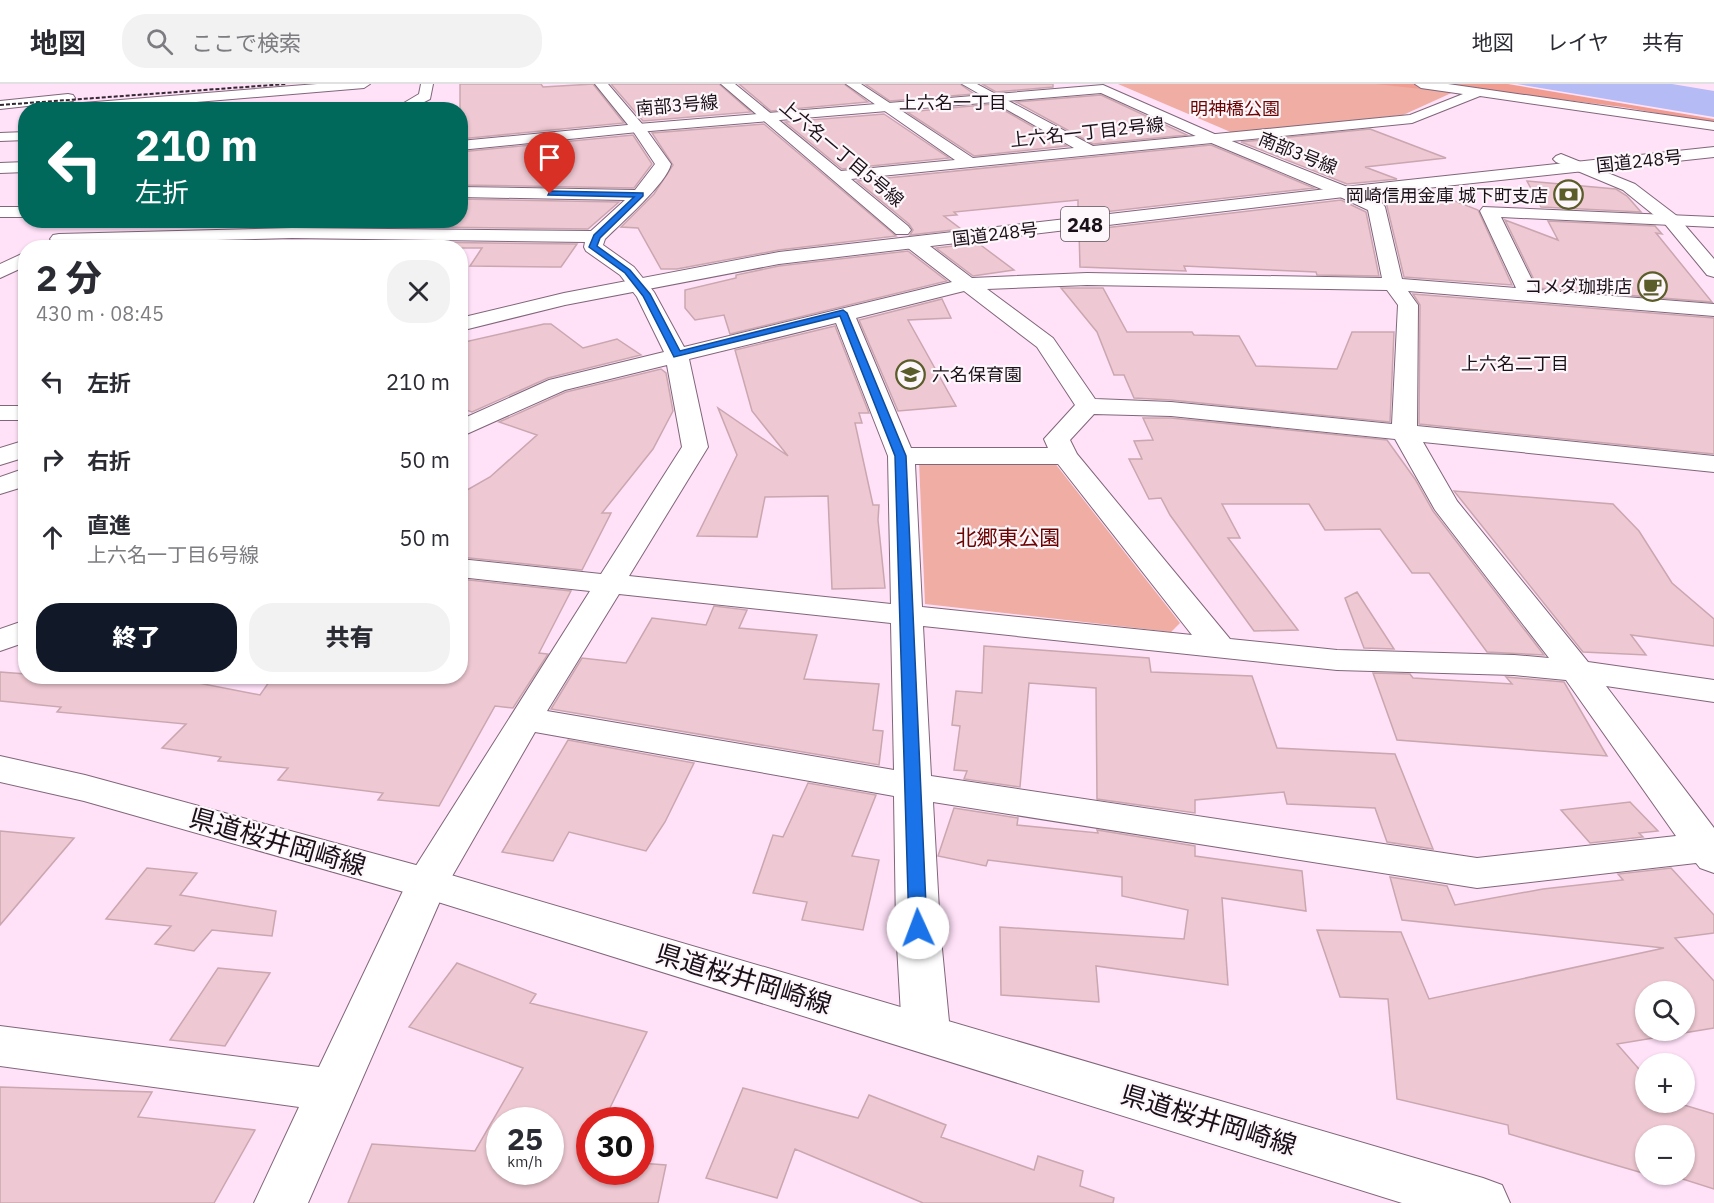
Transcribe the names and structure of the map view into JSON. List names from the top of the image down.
{
  "streets": {
    "main road": [
      "南部3号線",
      "上六名一丁目2号線",
      "上六名一丁目5号線",
      "国道248号",
      "248",
      "県道桜井岡崎線"
    ]
  },
  "crossings": [
    ["南部3号線", "上六名一丁目2号線"],
    ["南部3号線", "上六名一丁目5号線"],
    ["南部3号線", "国道248号"],
    ["上六名一丁目2号線", "上六名一丁目5号線"],
    ["上六名一丁目5号線", "国道248号"]
  ],
  "districts": ["上六名一丁目", "上六名二丁目"],
  "parks": ["明神橋公園", "北郷東公園"],
  "places": {
    "bank": ["岡崎信用金庫 城下町支店"],
    "cafe": ["コメダ珈琲店"],
    "school or university": ["六名保育園"]
  },
  "page": {
    "header": "地図",
    "search": "ここで検索",
    "nav": ["地図", "レイヤ", "共有"],
    "turn": ["210 m", "左折"],
    "heading": ["2 分", "430 m · 08:45"],
    "list": [
      {
        "name": "左折",
        "value": "210 m"
      },
      {
        "name": "右折",
        "value": "50 m"
      },
      {
        "name": "直進",
        "note": "上六名一丁目6号線",
        "value": "50 m"
      }
    ],
    "buttons": ["終了", "共有"],
    "map_buttons": ["+", "−"],
    "speed": "25 km/h",
    "limit": "30"
  }
}
